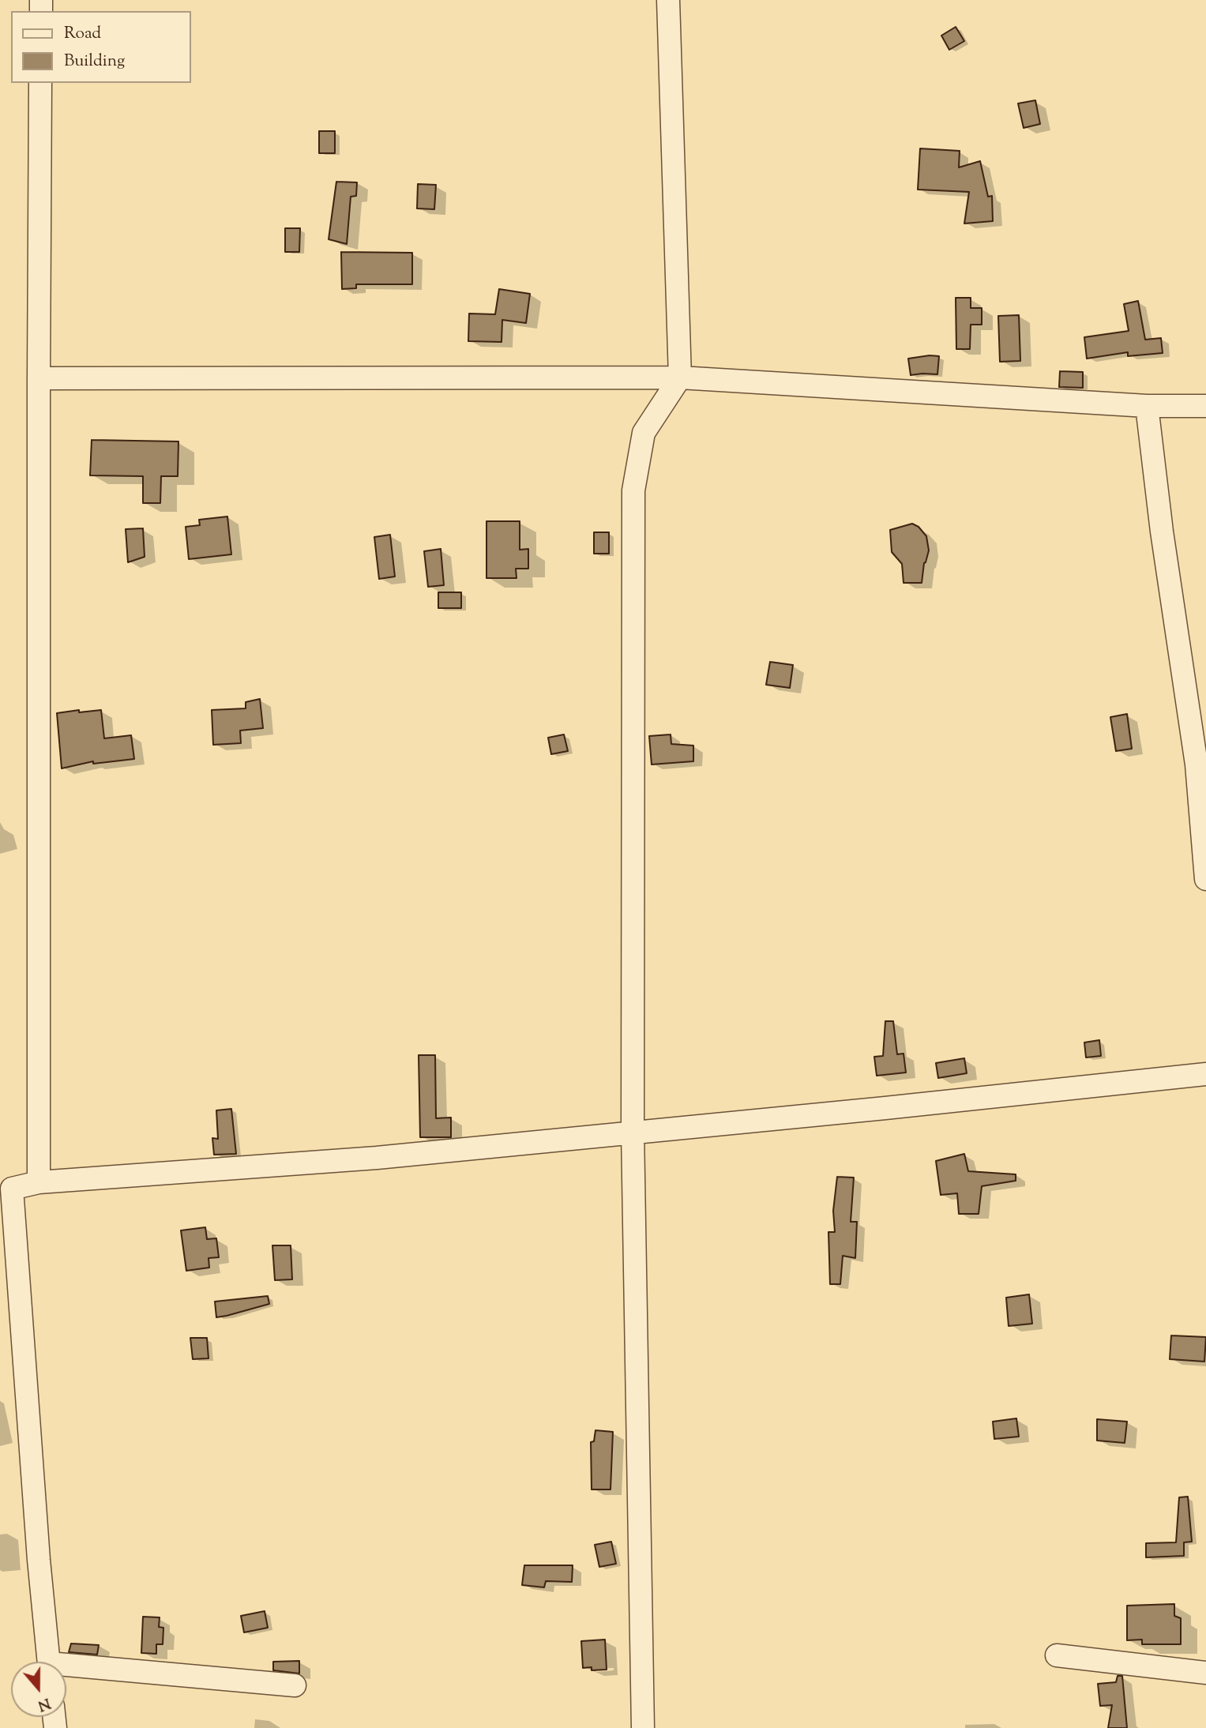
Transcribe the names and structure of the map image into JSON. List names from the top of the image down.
{
  "legend": ["Road", "Building"],
  "north": "bottom"
}
